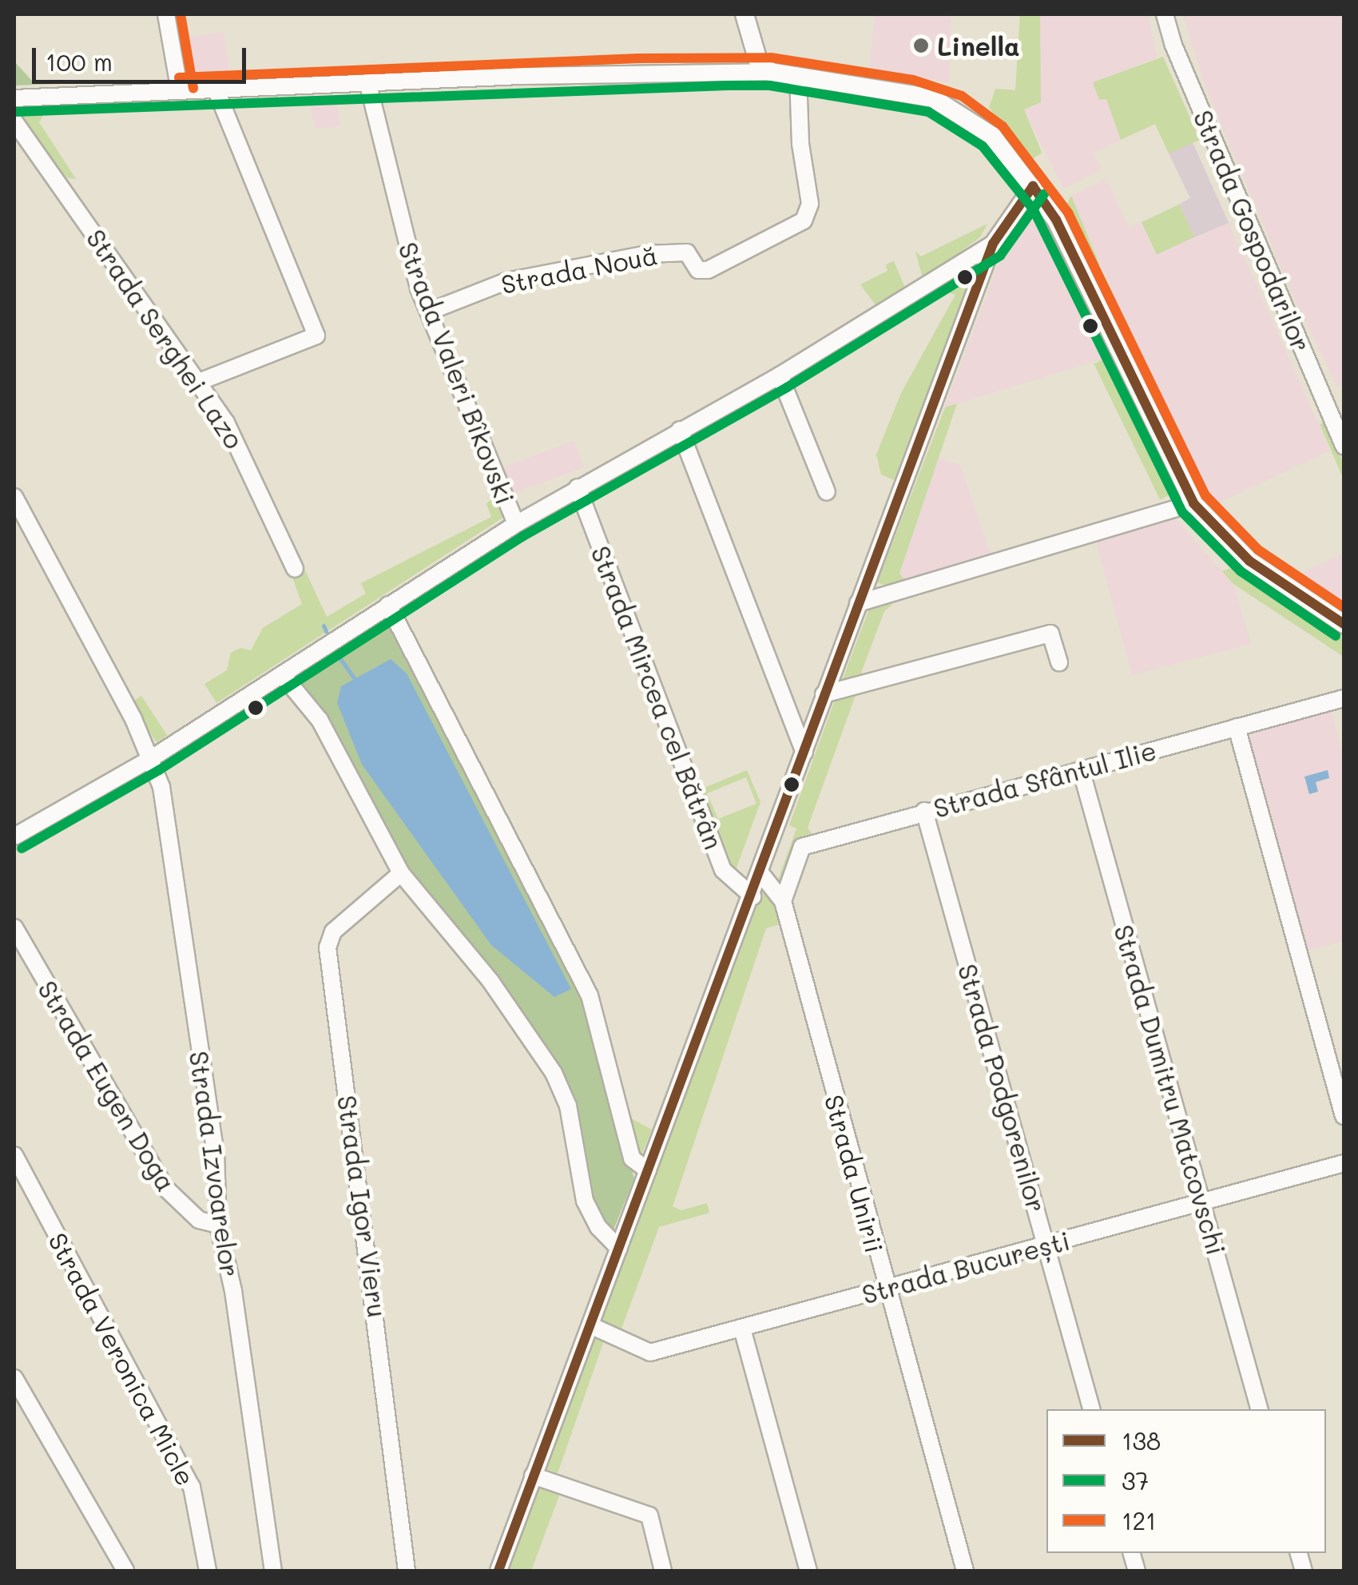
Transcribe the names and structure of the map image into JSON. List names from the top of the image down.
{
  "streets": {
    "street": [
      "Strada Gospodarilor",
      "Strada Nouă",
      "Strada Serghei Lazo",
      "Strada Valeri Bîkovski",
      "Strada Mircea cel Bătrân",
      "Strada Sfântul Ilie",
      "Strada Eugen Doga",
      "Strada Podgorenilor",
      "Strada Dumitru Matcovschi",
      "Strada Izvoarelor",
      "Strada Unirii",
      "Strada Igor Vieru",
      "Strada București",
      "Strada Veronica Micle"
    ]
  },
  "crossings": [
    ["Strada Nouă", "Strada Valeri Bîkovski"],
    ["Strada Sfântul Ilie", "Strada Podgorenilor"],
    ["Strada Sfântul Ilie", "Strada Dumitru Matcovschi"],
    ["Strada Sfântul Ilie", "Strada Unirii"],
    ["Strada Eugen Doga", "Strada Izvoarelor"],
    ["Strada Podgorenilor", "Strada București"],
    ["Strada Dumitru Matcovschi", "Strada București"],
    ["Strada Unirii", "Strada București"]
  ],
  "places": ["Linella"],
  "lines": ["transit line 121", "transit line 37", "transit line 138"],
  "legend": ["138", "37", "121"],
  "scale_bar": "100 m"
}
